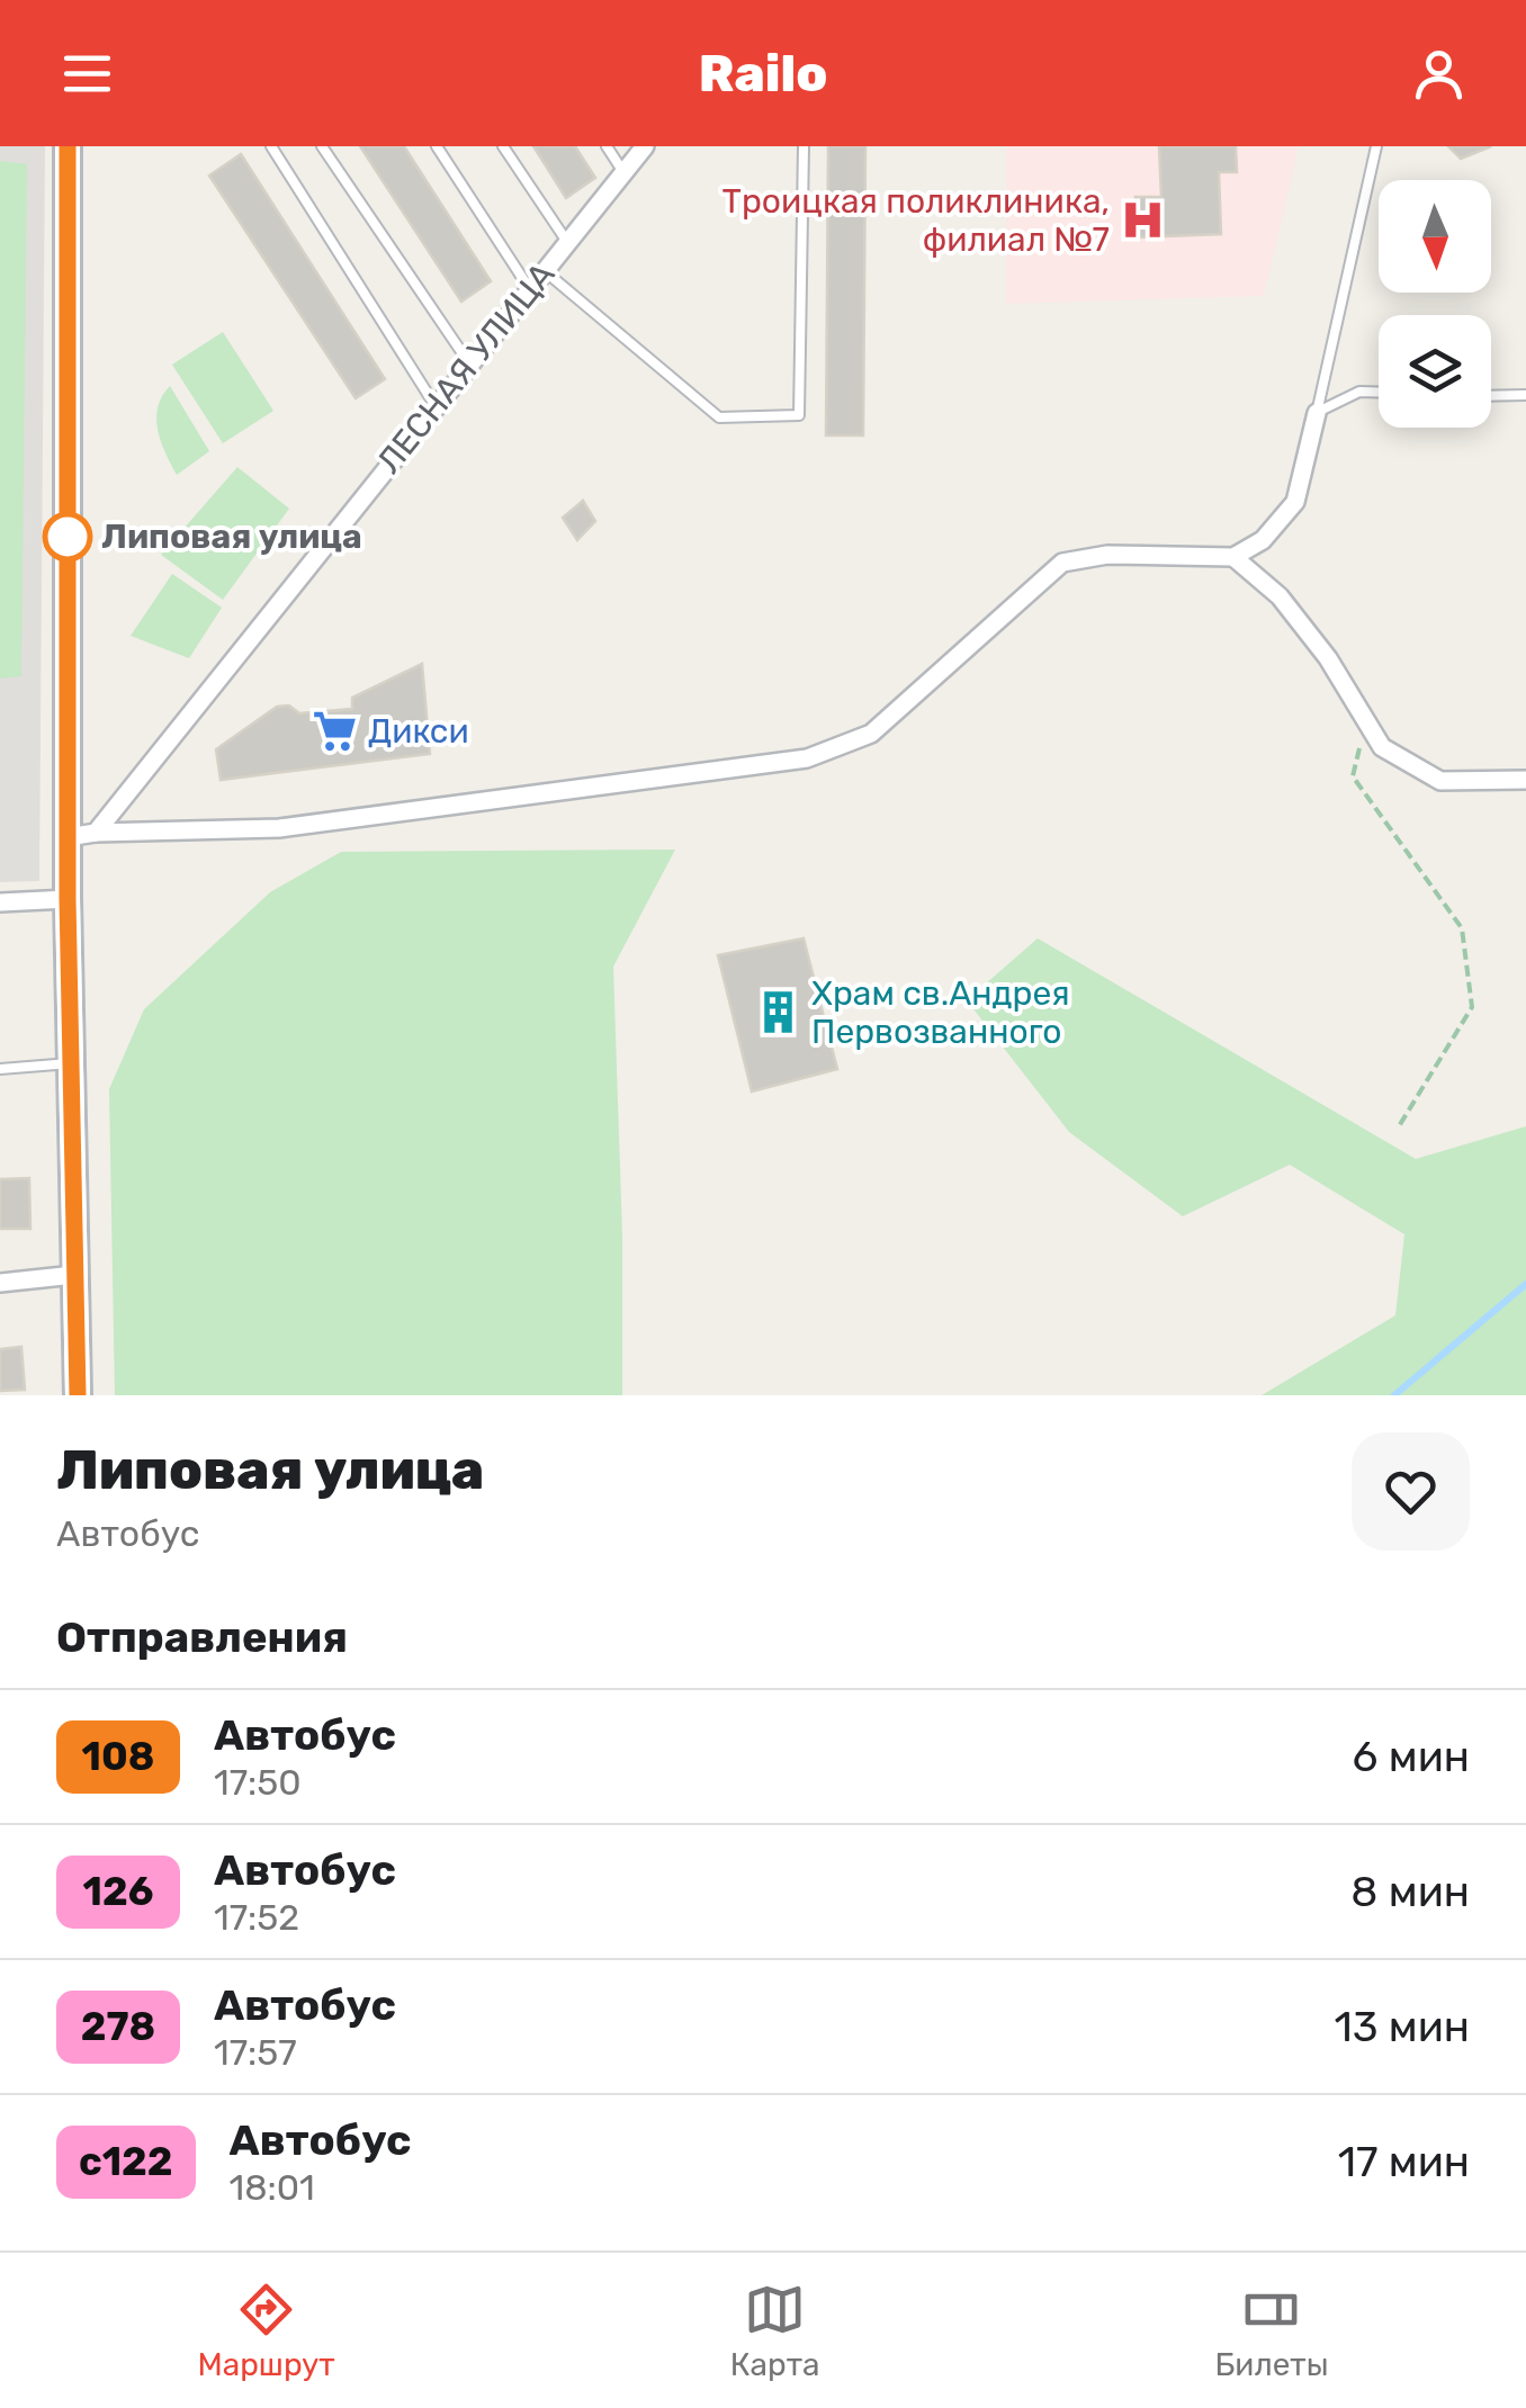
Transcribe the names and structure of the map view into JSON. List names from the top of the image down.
{
  "streets": {
    "street": ["ЛЕСНАЯ УЛИЦА"]
  },
  "places": {
    "hospital": ["Троицкая поликлиника, филиал №7"],
    "other": ["Липовая улица"],
    "supermarket": ["Дикси"],
    "building": ["Храм св.Андрея Первозванного"]
  },
  "lines": ["bus line 108"],
  "north": "bottom",
  "page": {
    "header": "Railo",
    "heading": [
      ["Липовая улица", "Автобус"],
      "Отправления"
    ],
    "list": [
      {
        "mark": "108",
        "name": "Автобус",
        "note": "17:50",
        "value": "6 мин"
      },
      {
        "mark": "126",
        "name": "Автобус",
        "note": "17:52",
        "value": "8 мин"
      },
      {
        "mark": "278",
        "name": "Автобус",
        "note": "17:57",
        "value": "13 мин"
      },
      {
        "mark": "с122",
        "name": "Автобус",
        "note": "18:01",
        "value": "17 мин"
      }
    ],
    "tabs": ["Маршрут", "Карта", "Билеты"]
  }
}
